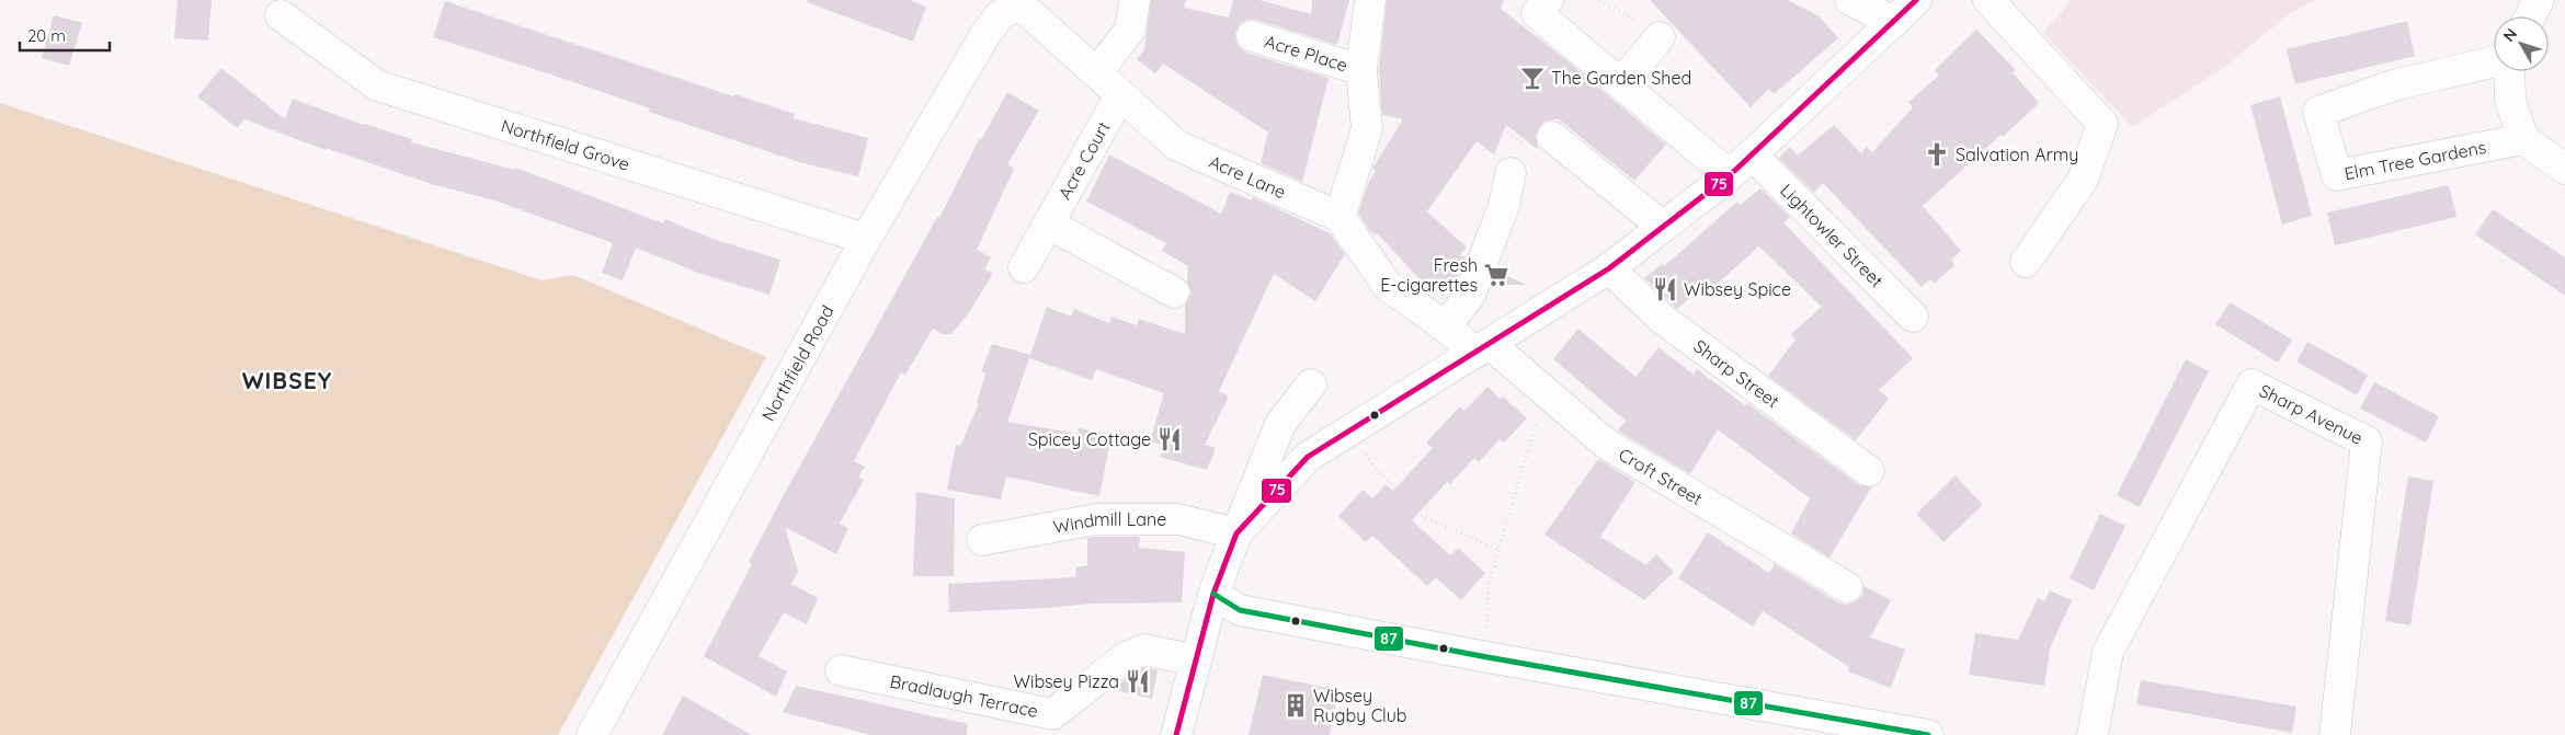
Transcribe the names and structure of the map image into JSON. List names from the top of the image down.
{
  "streets": {
    "street": [
      "Acre Place",
      "Northfield Grove",
      "Elm Tree Gardens",
      "Acre Court",
      "Acre Lane",
      "Lightowler Street",
      "Northfield Road",
      "Sharp Street",
      "Sharp Avenue",
      "Croft Street",
      "Windmill Lane",
      "Bradlaugh Terrace"
    ]
  },
  "crossings": [
    ["Northfield Grove", "Northfield Road"],
    ["Acre Court", "Acre Lane"],
    ["Acre Lane", "Northfield Road"]
  ],
  "districts": ["WIBSEY"],
  "places": {
    "bar": ["The Garden Shed"],
    "church": ["Salvation Army"],
    "supermarket": ["Fresh E-cigarettes"],
    "restaurant": ["Wibsey Spice", "Spicey Cottage", "Wibsey Pizza"],
    "building": ["Wibsey Rugby Club"]
  },
  "lines": ["transit line 75", "transit line 87"],
  "scale_bar": "20 m",
  "north": "top left"
}
